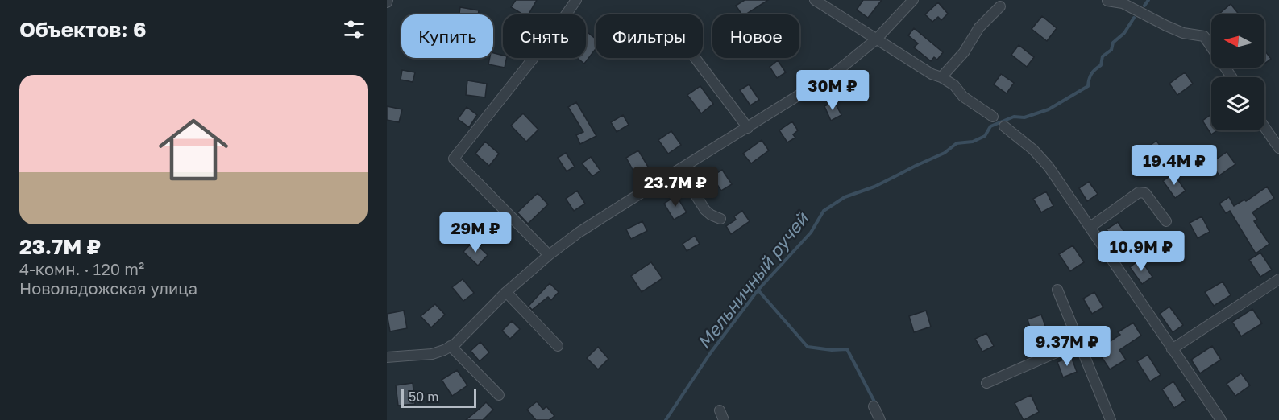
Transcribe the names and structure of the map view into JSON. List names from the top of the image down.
{
  "water": ["Мельничный ручей"],
  "scale_bar": "50 m",
  "north": "left",
  "page": {
    "heading": "Объектов: 6",
    "chip": [
      "Купить",
      "Снять",
      "Фильтры",
      "Новое"
    ],
    "list": [
      {
        "name": "23.7M ₽",
        "note": "4-комн. · 120 m² · Новоладожская улица"
      }
    ],
    "price": [
      "30M ₽",
      "19.4M ₽",
      "23.7M ₽",
      "29M ₽",
      "10.9M ₽",
      "9.37M ₽"
    ],
    "scale": "50 m"
  }
}
